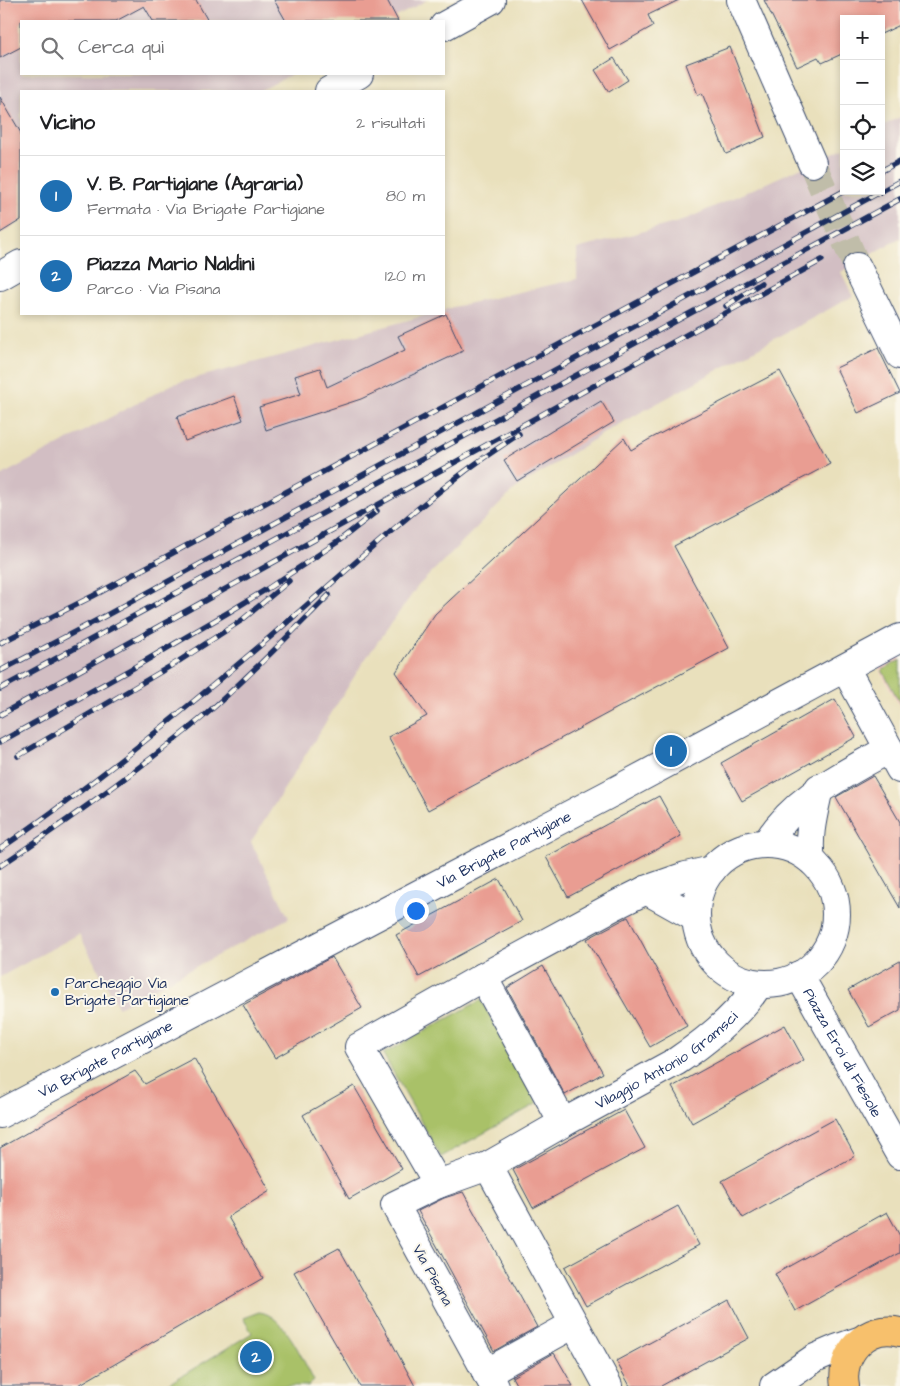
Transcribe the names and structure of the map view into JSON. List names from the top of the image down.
{
  "streets": {
    "street": [
      "Via Brigate Partigiane",
      "Piazza Eroi di Fiesole",
      "Vilaggio Antonio Gramsci",
      "Via Pisana"
    ]
  },
  "crossings": [
    ["Piazza Eroi di Fiesole", "Vilaggio Antonio Gramsci"],
    ["Vilaggio Antonio Gramsci", "Via Pisana"]
  ],
  "places": ["Parcheggio Via Brigate Partigiane"],
  "page": {
    "map_buttons": ["+", "−"],
    "search": "Cerca qui",
    "heading": ["Vicino", "2 risultati"],
    "list": [
      {
        "mark": "1",
        "name": "V. B. Partigiane (Agraria)",
        "note": "Fermata · Via Brigate Partigiane",
        "value": "80 m"
      },
      {
        "mark": "2",
        "name": "Piazza Mario Naldini",
        "note": "Parco · Via Pisana",
        "value": "120 m"
      }
    ],
    "pins": ["1", "2"]
  }
}
